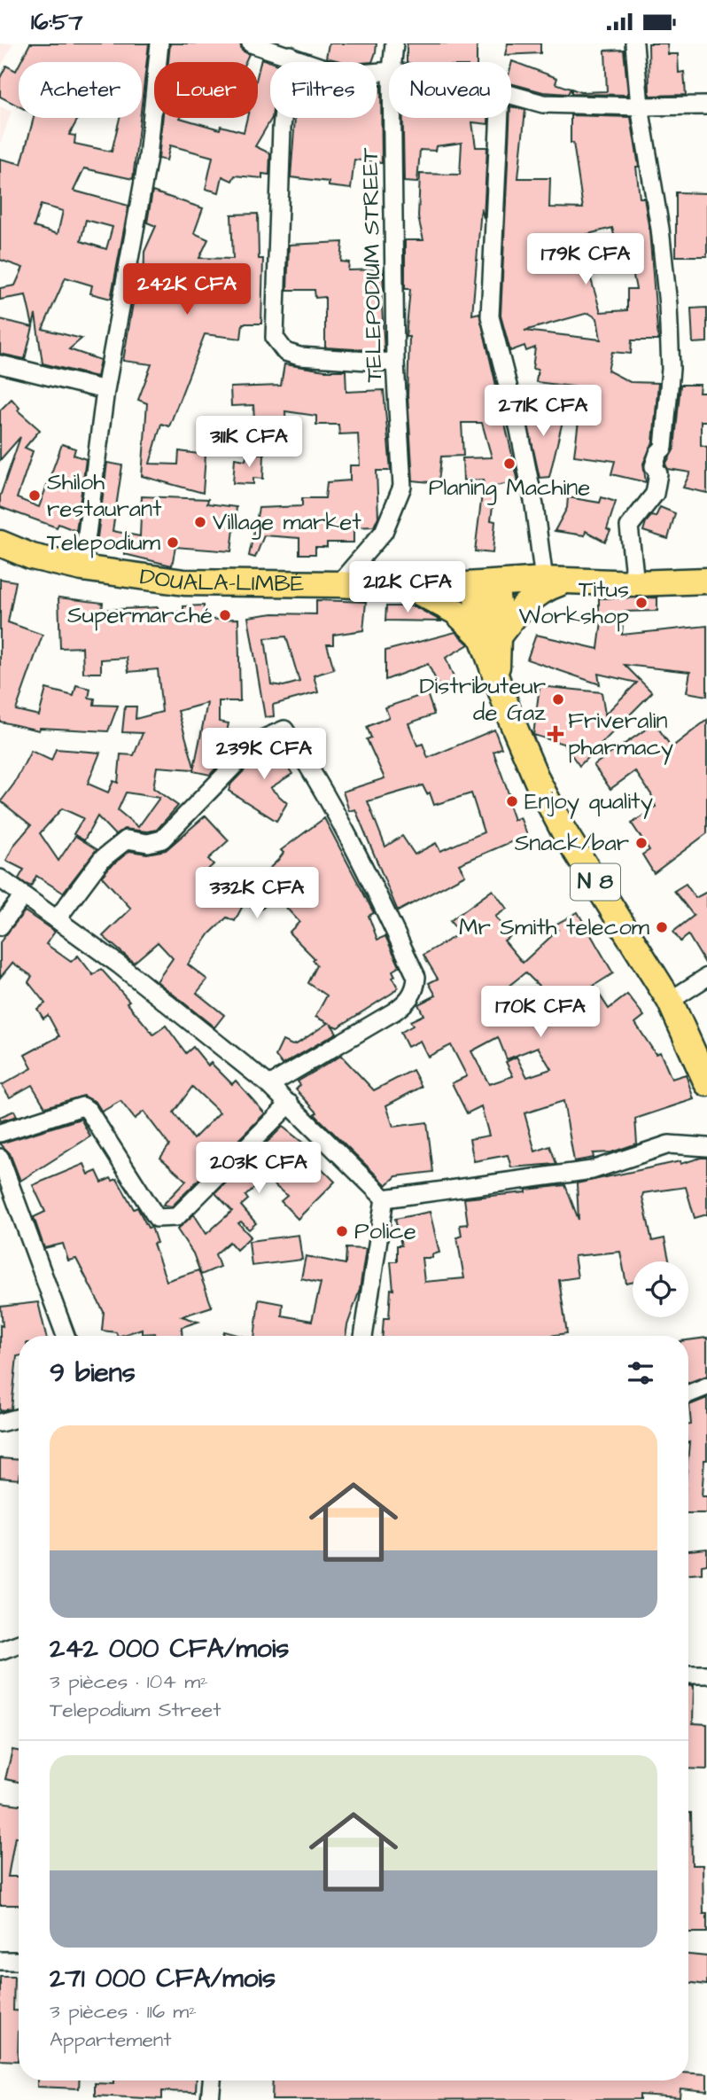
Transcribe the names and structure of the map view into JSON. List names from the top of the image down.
{
  "streets": {
    "highway": ["DOUALA-LIMBÉ", "N 8"],
    "street": ["TELEPODIUM STREET"]
  },
  "crossings": [
    ["TELEPODIUM STREET", "DOUALA-LIMBÉ"],
    ["DOUALA-LIMBÉ", "N 8"]
  ],
  "places": {
    "other": [
      "Planing Machine",
      "Shiloh restaurant",
      "Village market",
      "Telepodium",
      "Titus Workshop",
      "Supermarché",
      "Distributeur de Gaz",
      "Enjoy quality",
      "Snack/bar",
      "Mr Smith telecom",
      "Police"
    ],
    "health": ["Friveralin pharmacy"]
  },
  "page": {
    "status": "16:57",
    "chip": [
      "Acheter",
      "Louer",
      "Filtres",
      "Nouveau"
    ],
    "price": [
      "179K CFA",
      "242K CFA",
      "271K CFA",
      "311K CFA",
      "212K CFA",
      "239K CFA",
      "332K CFA",
      "170K CFA",
      "203K CFA"
    ],
    "heading": "9 biens",
    "list": [
      {
        "name": "242 000 CFA/mois",
        "note": "3 pièces · 104 m² · Telepodium Street"
      },
      {
        "name": "271 000 CFA/mois",
        "note": "3 pièces · 116 m² · Appartement"
      }
    ]
  }
}
